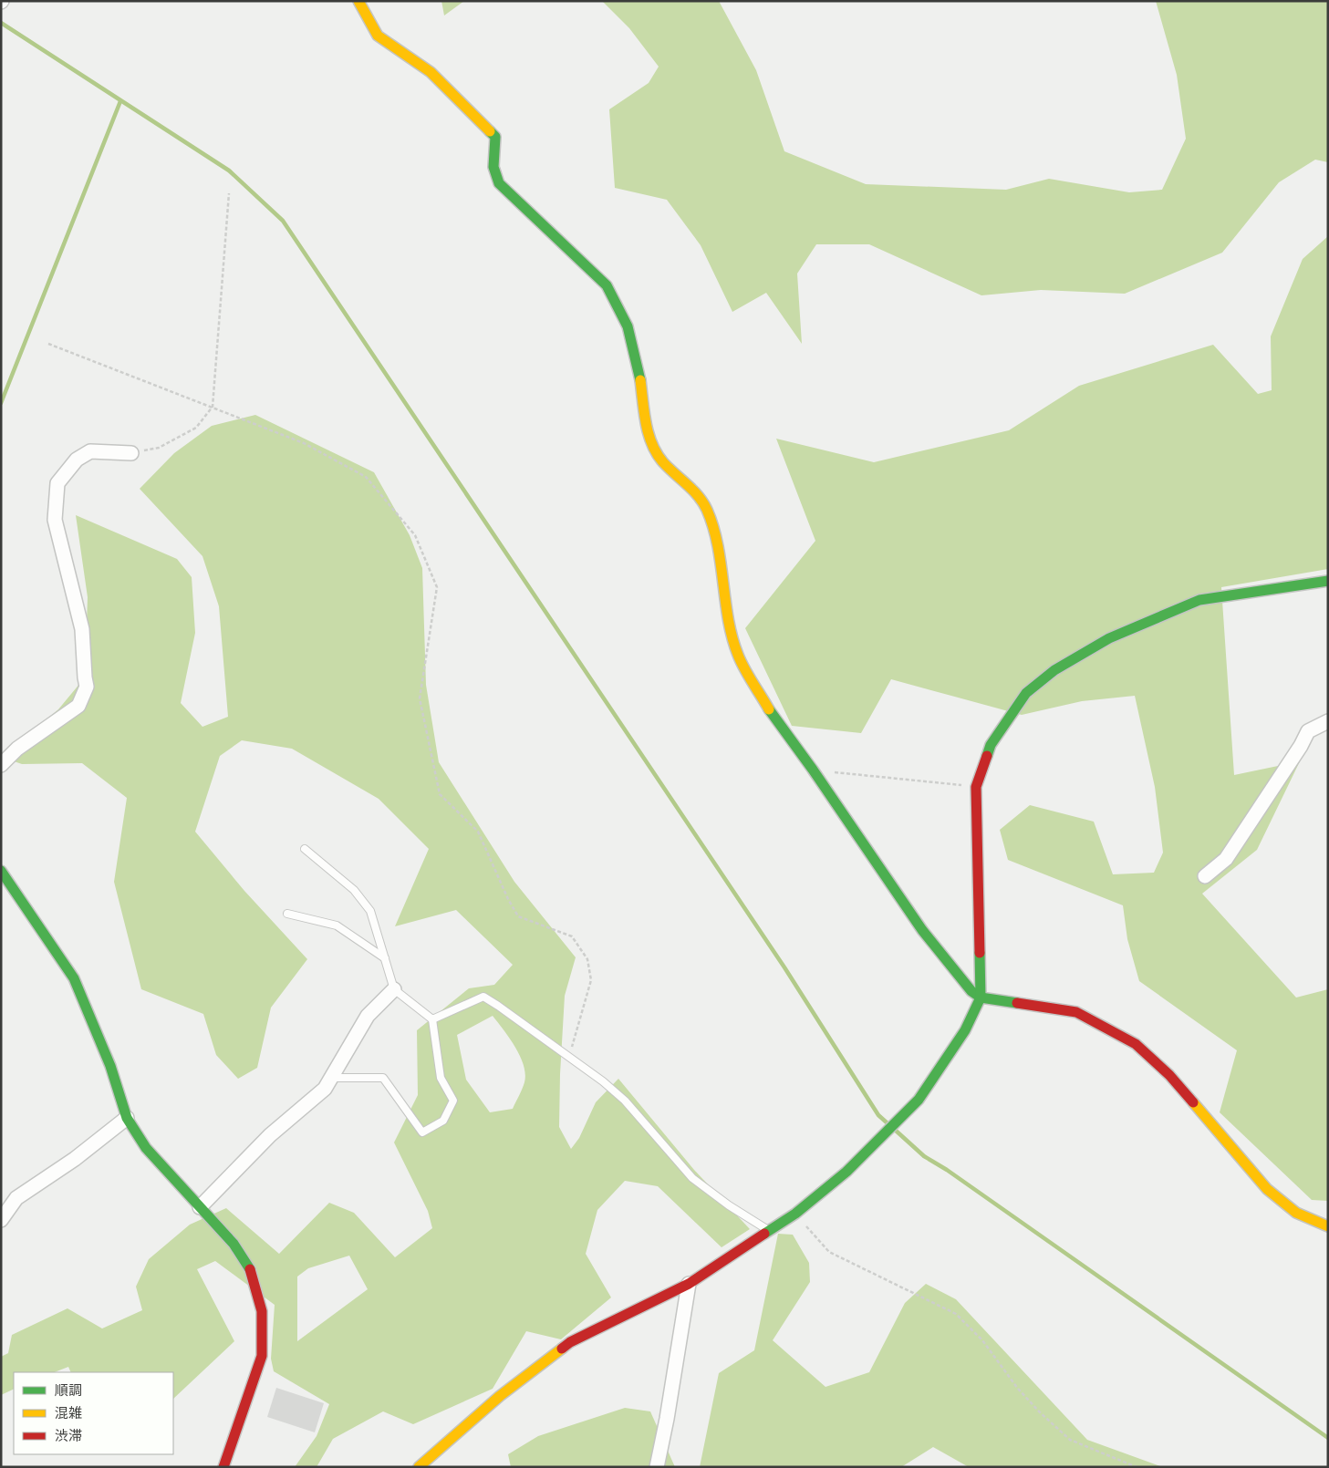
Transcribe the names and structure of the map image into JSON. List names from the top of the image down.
{
  "legend": ["順調", "混雑", "渋滞"]
}
